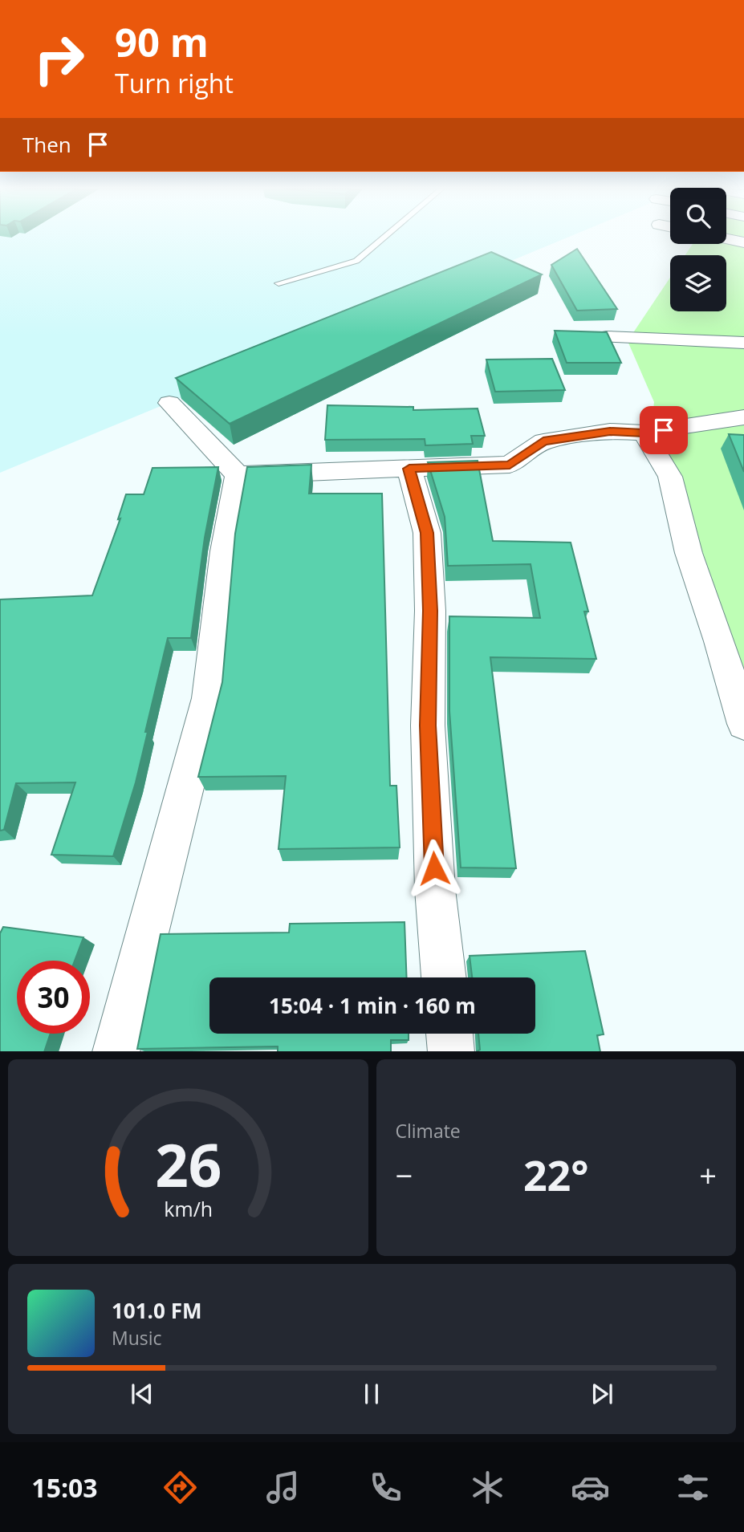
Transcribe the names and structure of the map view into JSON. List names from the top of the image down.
{
  "page": {
    "turn": ["90 m", "Turn right"],
    "then": "Then",
    "limit": "30",
    "trip": "15:04 · 1 min · 160 m",
    "tile": "Climate",
    "heat": ["−", "22°", "+"],
    "song": ["101.0 FM", "Music"],
    "tabs": "15:03",
    "gauge": ["26", "km/h"]
  }
}
